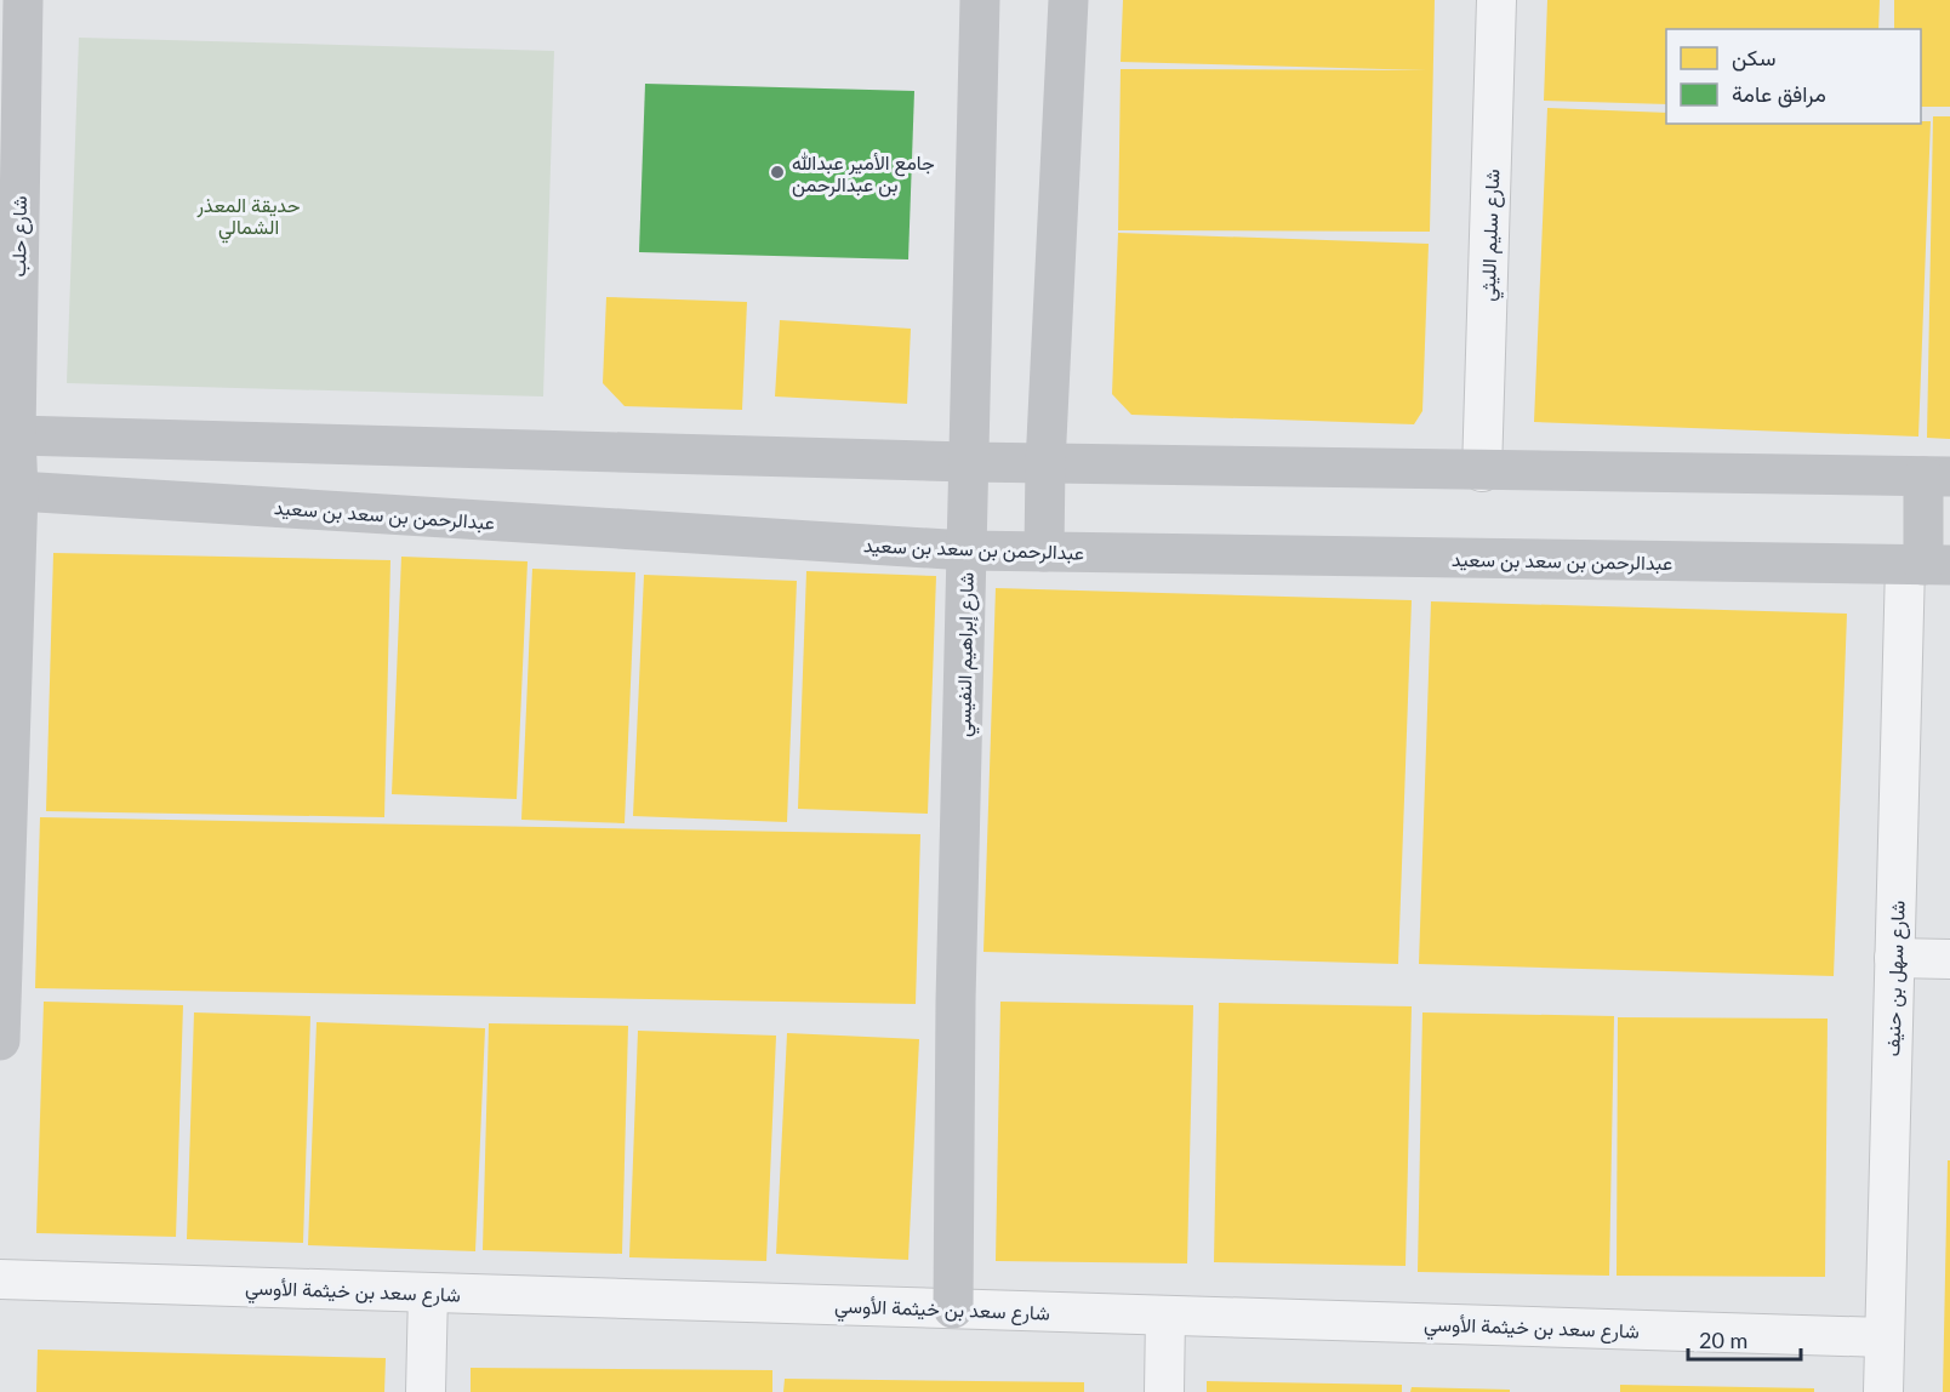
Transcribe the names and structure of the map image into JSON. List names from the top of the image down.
{
  "streets": {
    "street": [
      "شارع سليم الليثي",
      "شارع حلب",
      "عبدالرحمن بن سعد بن سعيد",
      "شارع إبراهيم النفيسي",
      "شارع سهل بن حنيف",
      "شارع سعد بن خيثمة الأوسي"
    ]
  },
  "crossings": [
    ["شارع حلب", "عبدالرحمن بن سعد بن سعيد"],
    ["عبدالرحمن بن سعد بن سعيد", "شارع إبراهيم النفيسي"],
    ["عبدالرحمن بن سعد بن سعيد", "شارع سهل بن حنيف"],
    ["شارع إبراهيم النفيسي", "شارع سعد بن خيثمة الأوسي"],
    ["شارع سهل بن حنيف", "شارع سعد بن خيثمة الأوسي"]
  ],
  "parks": ["حديقة المعذر الشمالي"],
  "places": ["جامع الأمير عبدالله بن عبدالرحمن"],
  "legend": ["سكن", "مرافق عامة"],
  "scale_bar": "20 m"
}
